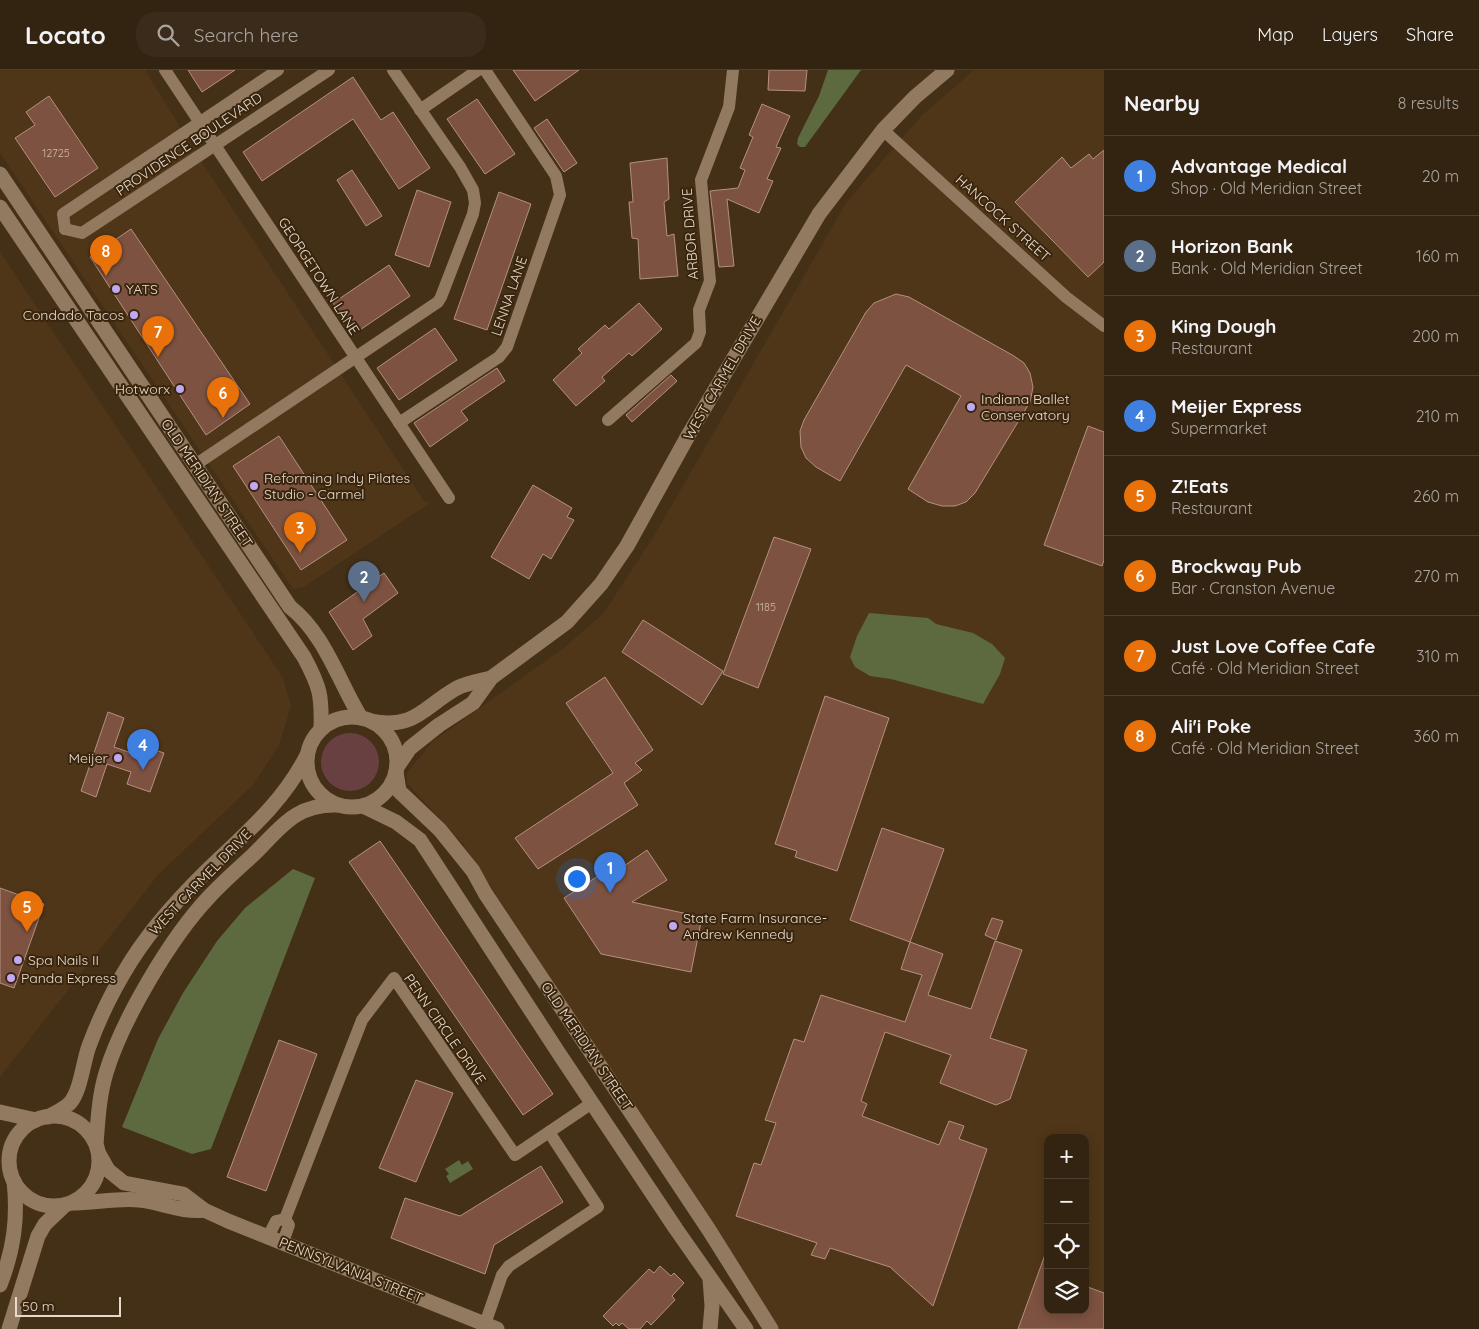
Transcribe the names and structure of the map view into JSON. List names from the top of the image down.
{
  "streets": {
    "main road": ["WEST CARMEL DRIVE", "OLD MERIDIAN STREET", "PENNSYLVANIA STREET"],
    "street": [
      "PROVIDENCE BOULEVARD",
      "HANCOCK STREET",
      "ARBOR DRIVE",
      "GEORGETOWN LANE",
      "LENNA LANE",
      "PENN CIRCLE DRIVE"
    ]
  },
  "crossings": [
    ["PROVIDENCE BOULEVARD", "GEORGETOWN LANE"],
    ["HANCOCK STREET", "WEST CARMEL DRIVE"],
    ["GEORGETOWN LANE", "LENNA LANE"],
    ["WEST CARMEL DRIVE", "OLD MERIDIAN STREET"],
    ["WEST CARMEL DRIVE", "PENNSYLVANIA STREET"],
    ["OLD MERIDIAN STREET", "PENN CIRCLE DRIVE"],
    ["PENN CIRCLE DRIVE", "PENNSYLVANIA STREET"]
  ],
  "places": [
    "YATS",
    "Condado Tacos",
    "Hotworx",
    "Indiana Ballet Conservatory",
    "Reforming Indy Pilates Studio - Carmel",
    "Meijer",
    "State Farm Insurance- Andrew Kennedy",
    "Spa Nails II",
    "Panda Express"
  ],
  "house_numbers": ["12725", "1185"],
  "scale_bar": "50 m",
  "page": {
    "header": "Locato",
    "search": "Search here",
    "nav": ["Map", "Layers", "Share"],
    "heading": ["Nearby", "8 results"],
    "list": [
      {
        "mark": "1",
        "name": "Advantage Medical",
        "note": "Shop · Old Meridian Street",
        "value": "20 m"
      },
      {
        "mark": "2",
        "name": "Horizon Bank",
        "note": "Bank · Old Meridian Street",
        "value": "160 m"
      },
      {
        "mark": "3",
        "name": "King Dough",
        "note": "Restaurant",
        "value": "200 m"
      },
      {
        "mark": "4",
        "name": "Meijer Express",
        "note": "Supermarket",
        "value": "210 m"
      },
      {
        "mark": "5",
        "name": "Z!Eats",
        "note": "Restaurant",
        "value": "260 m"
      },
      {
        "mark": "6",
        "name": "Brockway Pub",
        "note": "Bar · Cranston Avenue",
        "value": "270 m"
      },
      {
        "mark": "7",
        "name": "Just Love Coffee Cafe",
        "note": "Café · Old Meridian Street",
        "value": "310 m"
      },
      {
        "mark": "8",
        "name": "Ali'i Poke",
        "note": "Café · Old Meridian Street",
        "value": "360 m"
      }
    ],
    "pins": [
      "8",
      "7",
      "6",
      "3",
      "2",
      "4",
      "1",
      "5"
    ],
    "map_buttons": ["+", "−"],
    "scale": "50 m"
  }
}
